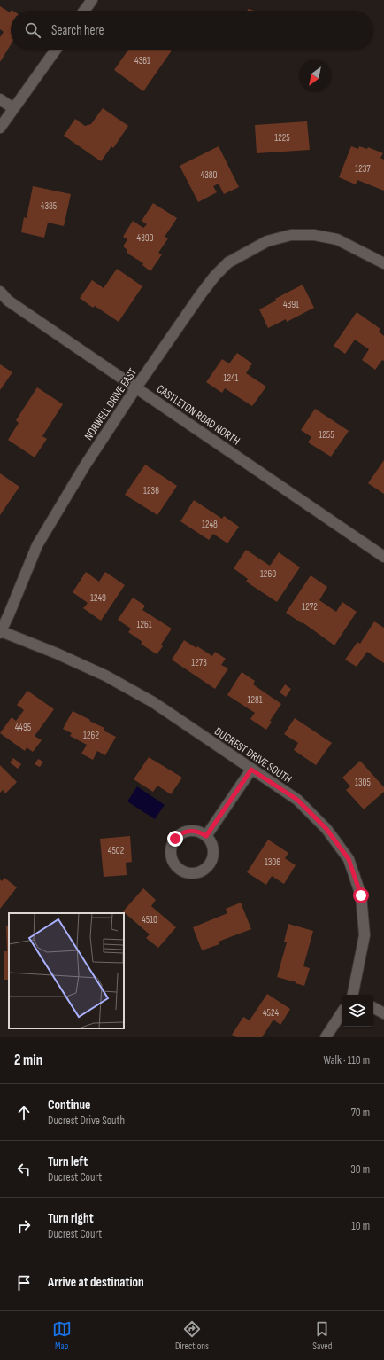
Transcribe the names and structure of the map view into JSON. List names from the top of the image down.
{
  "streets": {
    "street": ["NORWELL DRIVE EAST", "CASTLETON ROAD NORTH", "DUCREST DRIVE SOUTH"]
  },
  "crossings": [
    ["NORWELL DRIVE EAST", "CASTLETON ROAD NORTH"],
    ["NORWELL DRIVE EAST", "DUCREST DRIVE SOUTH"]
  ],
  "house_numbers": [
    "4361",
    "1225",
    "1237",
    "4380",
    "4385",
    "4390",
    "4391",
    "1241",
    "1255",
    "1236",
    "1248",
    "1260",
    "1249",
    "1272",
    "1261",
    "1273",
    "1281",
    "4495",
    "1262",
    "1305",
    "4502",
    "1306",
    "4510",
    "4524"
  ],
  "north": "bottom left",
  "page": {
    "search": "Search here",
    "heading": ["2 min", "Walk · 110 m"],
    "list": [
      ["Continue", "Ducrest Drive South", "70 m"],
      ["Turn left", "Ducrest Court", "30 m"],
      ["Turn right", "Ducrest Court", "10 m"],
      "Arrive at destination"
    ],
    "nav": ["Map", "Directions", "Saved"]
  }
}
